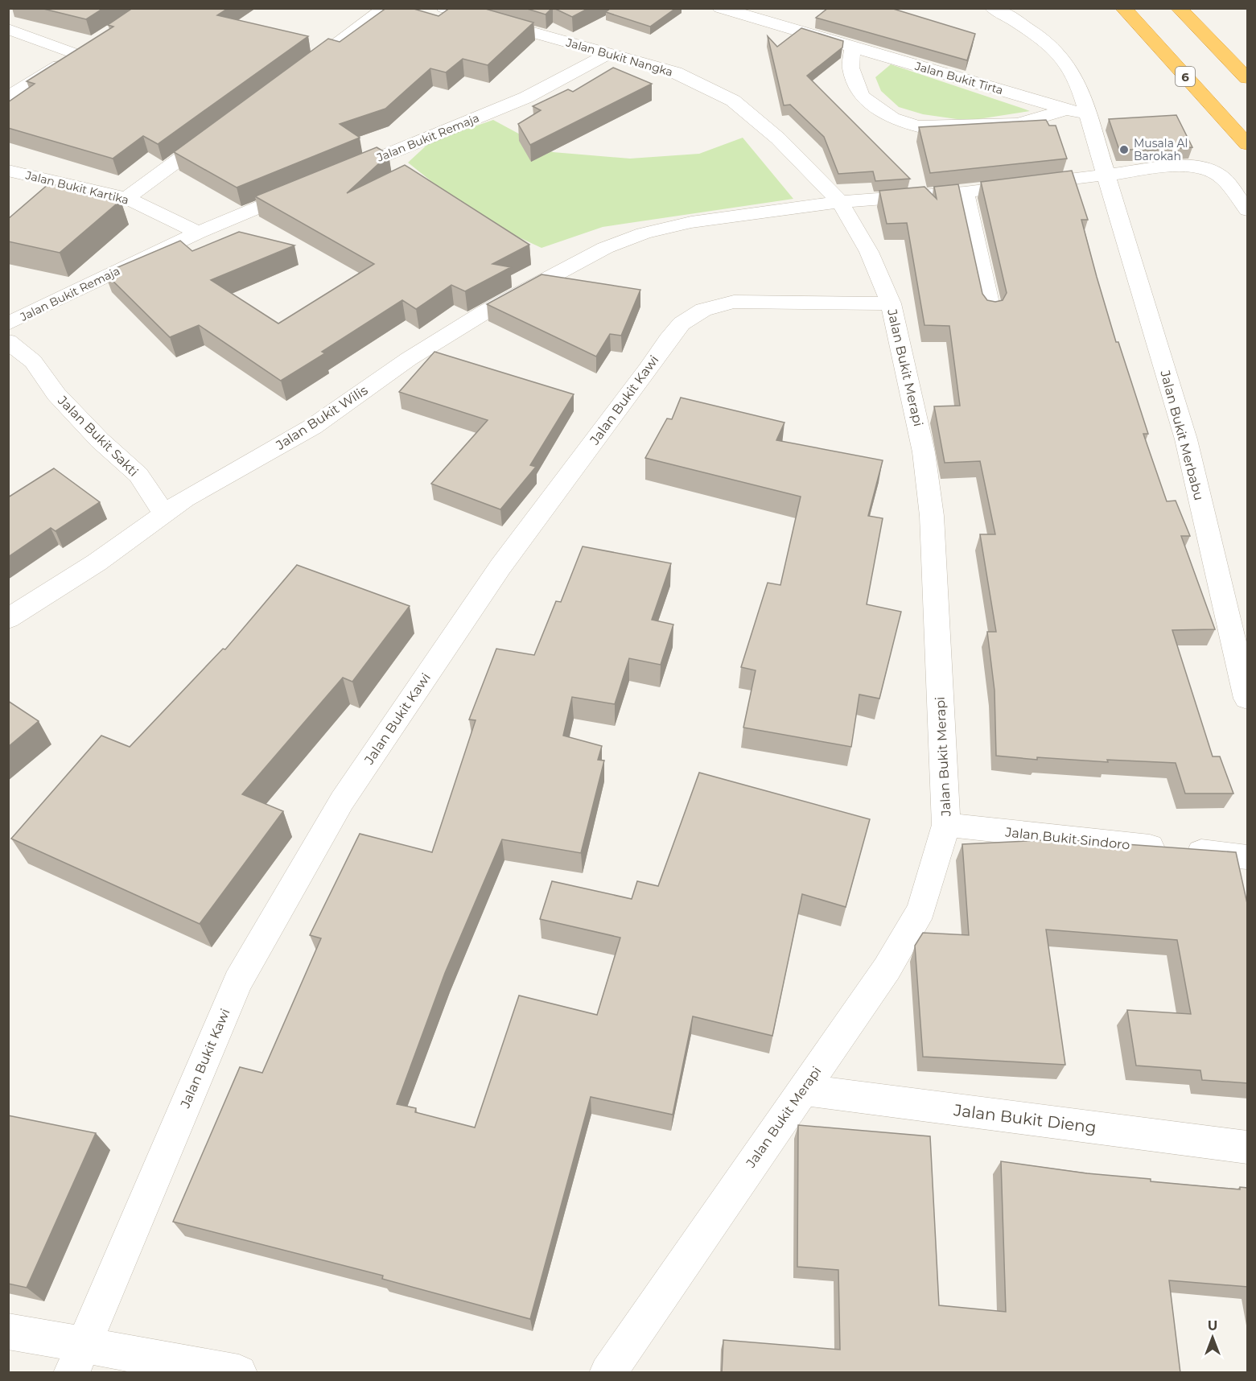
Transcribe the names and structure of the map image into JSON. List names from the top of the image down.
{
  "streets": {
    "highway": ["6"],
    "street": [
      "Jalan Bukit Nangka",
      "Jalan Bukit Tirta",
      "Jalan Bukit Remaja",
      "Jalan Bukit Kartika",
      "Jalan Bukit Merapi",
      "Jalan Bukit Kawi",
      "Jalan Bukit Wilis",
      "Jalan Bukit Merbabu",
      "Jalan Bukit Sakti",
      "Jalan Bukit Sindoro",
      "Jalan Bukit Dieng"
    ]
  },
  "crossings": [
    ["Jalan Bukit Nangka", "Jalan Bukit Remaja"],
    ["Jalan Bukit Nangka", "Jalan Bukit Merapi"],
    ["Jalan Bukit Nangka", "Jalan Bukit Wilis"],
    ["Jalan Bukit Remaja", "Jalan Bukit Kartika"],
    ["Jalan Bukit Merapi", "Jalan Bukit Kawi"],
    ["Jalan Bukit Merapi", "Jalan Bukit Wilis"],
    ["Jalan Bukit Merapi", "Jalan Bukit Sindoro"],
    ["Jalan Bukit Merapi", "Jalan Bukit Dieng"],
    ["Jalan Bukit Wilis", "Jalan Bukit Sakti"]
  ],
  "places": ["Musala Al Barokah"],
  "north": "top"
}
